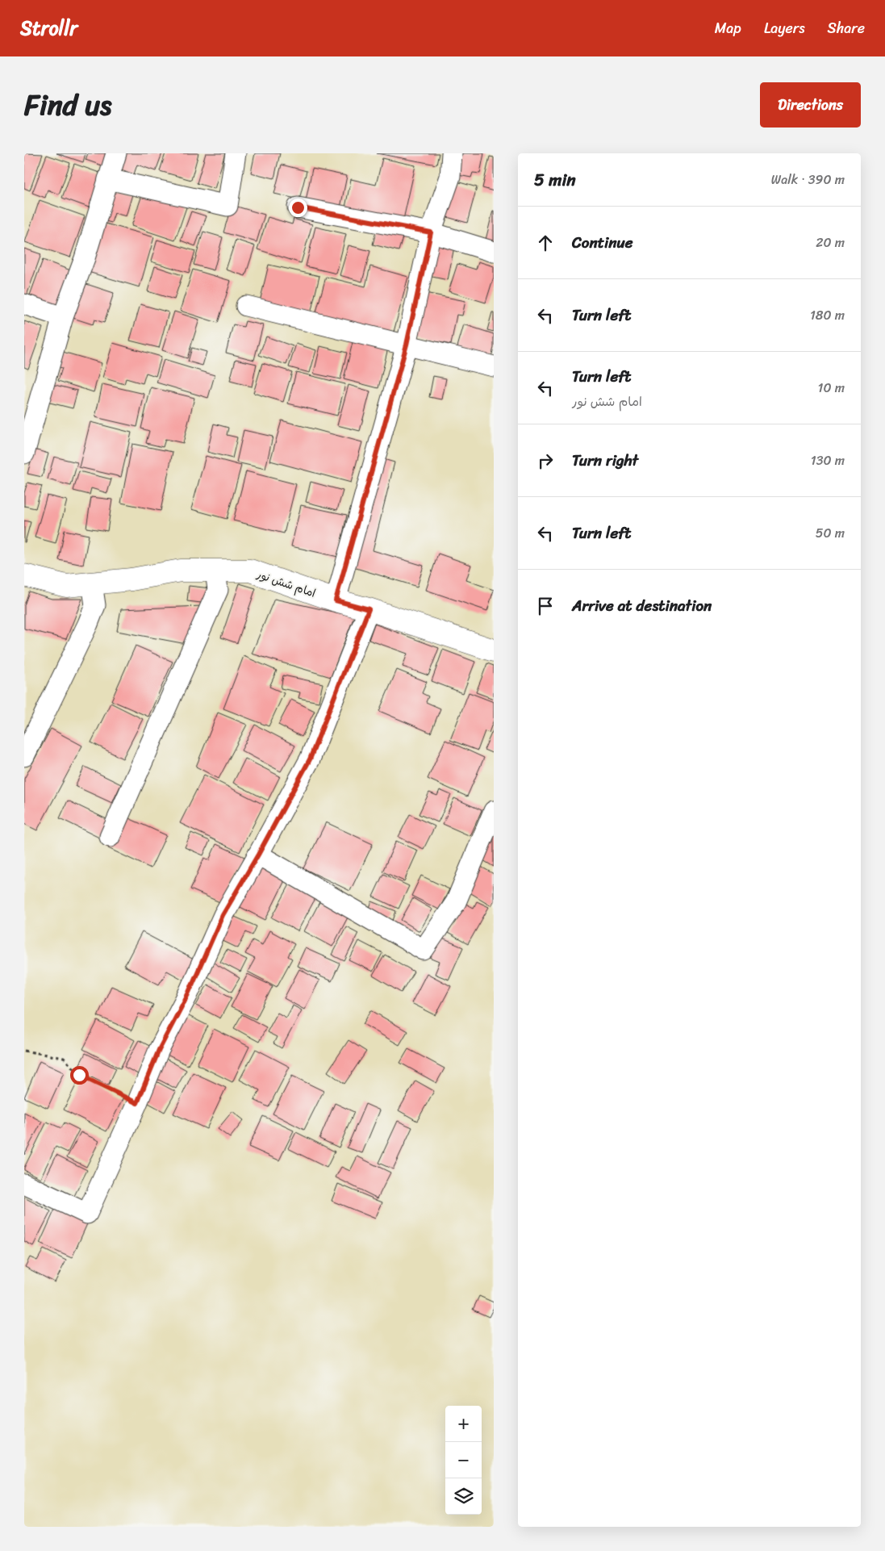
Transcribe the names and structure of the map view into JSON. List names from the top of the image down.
{
  "streets": {
    "street": ["امام شش نور"]
  },
  "page": {
    "header": "Strollr",
    "nav": ["Map", "Layers", "Share"],
    "title": "Find us",
    "buttons": "Directions",
    "heading": ["5 min", "Walk · 390 m"],
    "list": [
      ["Continue", "20 m"],
      ["Turn left", "180 m"],
      ["Turn left", "امام شش نور", "10 m"],
      ["Turn right", "130 m"],
      ["Turn left", "50 m"],
      "Arrive at destination"
    ],
    "map_buttons": ["+", "−"]
  }
}
